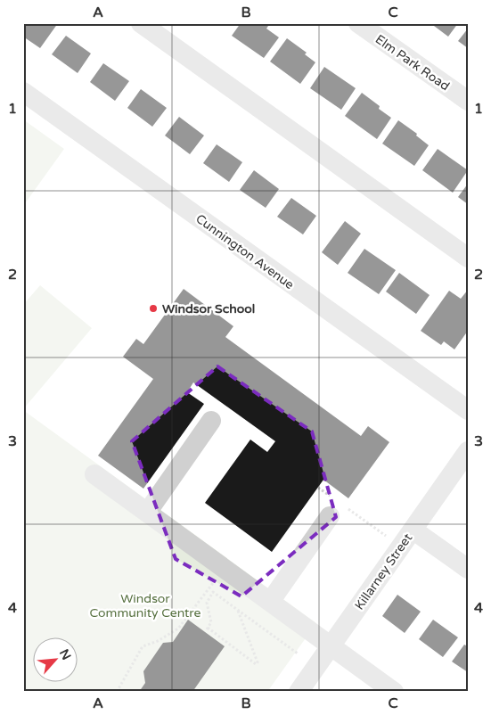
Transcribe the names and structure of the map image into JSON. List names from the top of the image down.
{
  "streets": {
    "street": ["Elm Park Road", "Cunnington Avenue", "Killarney Street"]
  },
  "parks": ["Windsor Community Centre"],
  "places": ["Windsor School"],
  "north": "top right",
  "grid": {
    "columns": ["A", "B", "C"],
    "rows": [
      "1",
      "2",
      "3",
      "4"
    ]
  }
}
